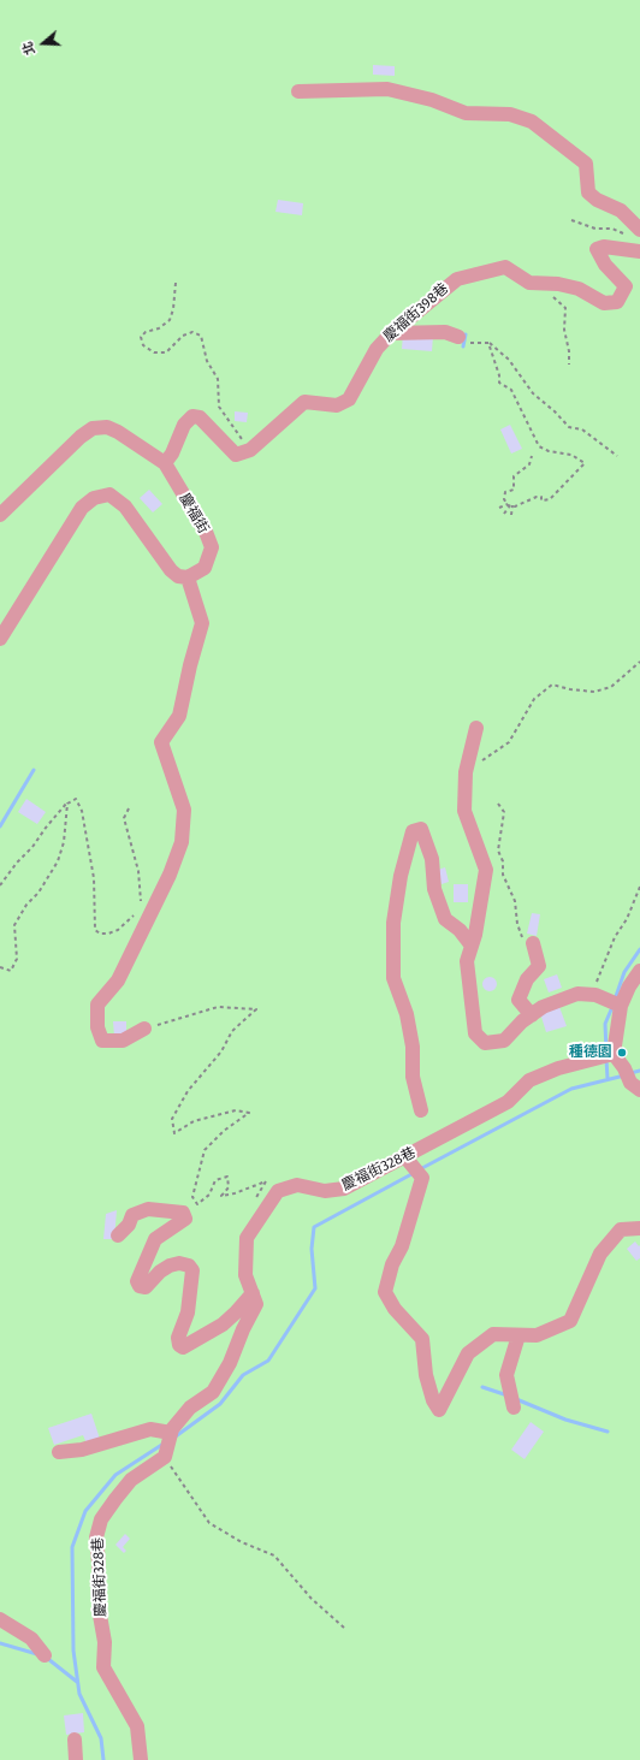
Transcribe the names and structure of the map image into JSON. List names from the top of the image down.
{
  "streets": {
    "street": ["慶福街398巷", "慶福街", "慶福街328巷"]
  },
  "places": ["種德園"],
  "north": "left"
}
